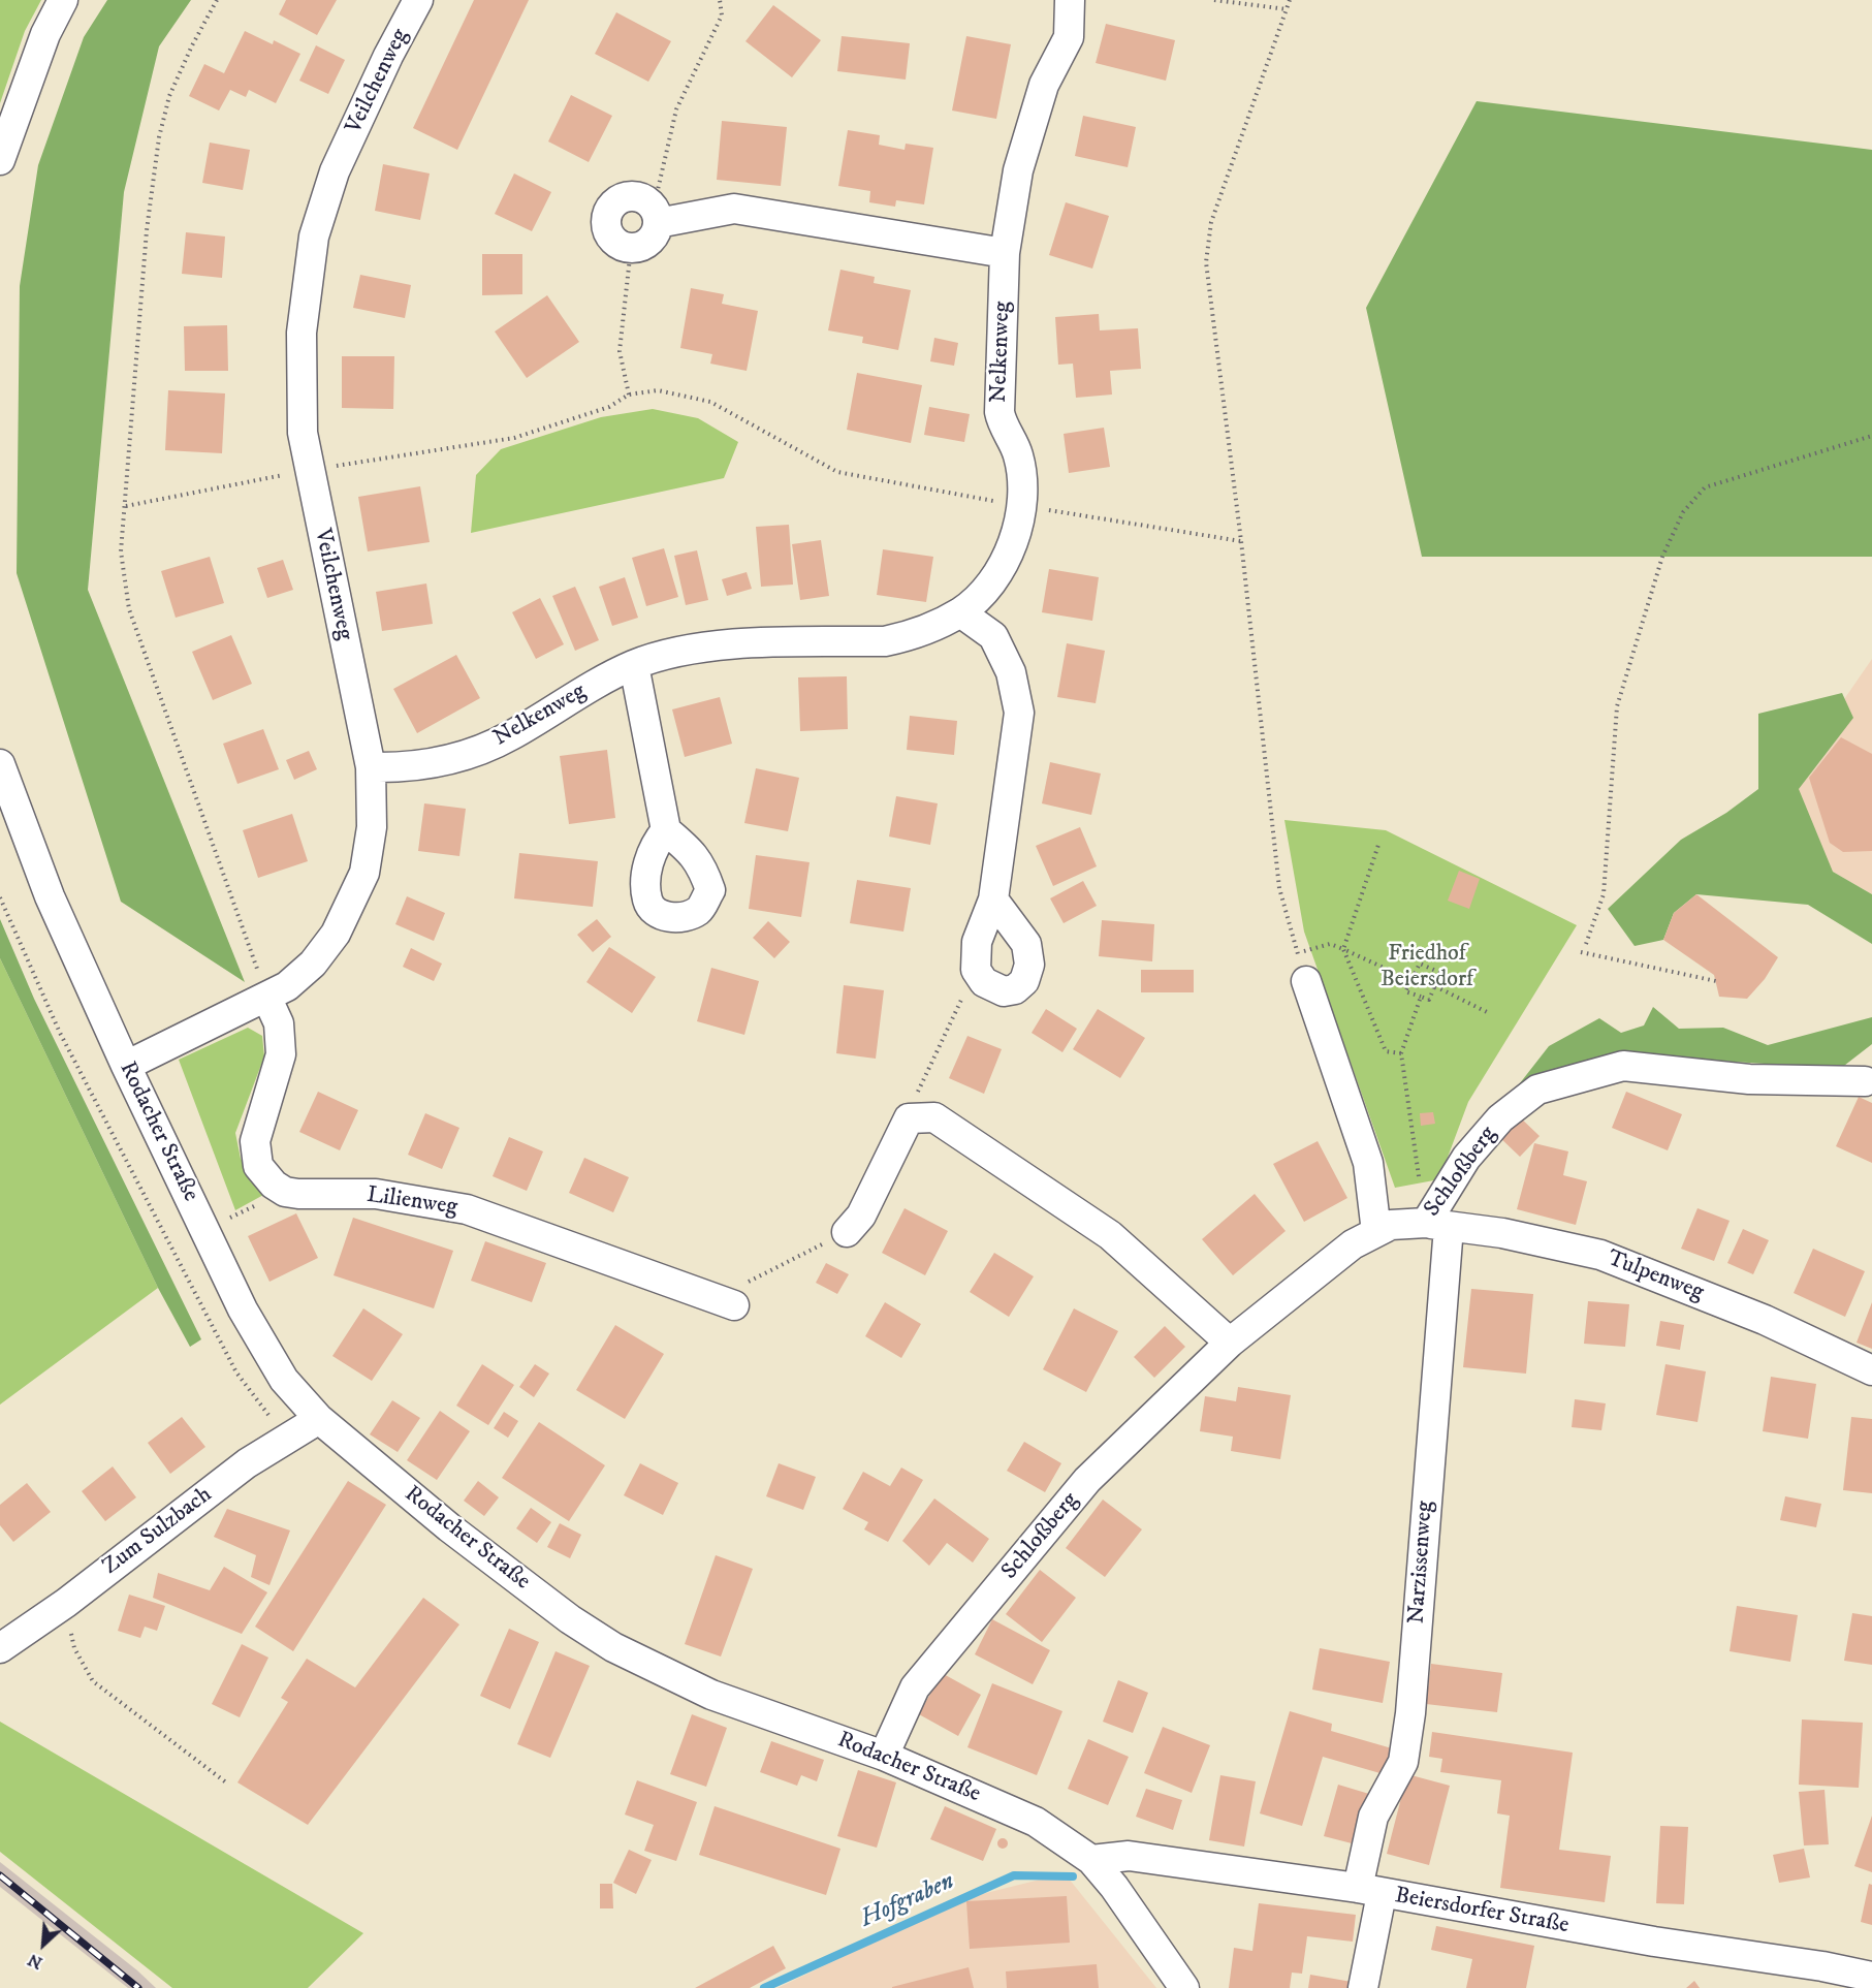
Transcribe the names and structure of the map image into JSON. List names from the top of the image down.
{
  "streets": {
    "street": [
      "Veilchenweg",
      "Nelkenweg",
      "Rodacher Straße",
      "Schloßberg",
      "Lilienweg",
      "Tulpenweg",
      "Zum Sulzbach",
      "Narzissenweg",
      "Beiersdorfer Straße"
    ]
  },
  "crossings": [
    ["Veilchenweg", "Nelkenweg"],
    ["Veilchenweg", "Rodacher Straße"],
    ["Rodacher Straße", "Schloßberg"],
    ["Rodacher Straße", "Zum Sulzbach"],
    ["Rodacher Straße", "Beiersdorfer Straße"],
    ["Schloßberg", "Tulpenweg"],
    ["Schloßberg", "Narzissenweg"],
    ["Tulpenweg", "Narzissenweg"],
    ["Narzissenweg", "Beiersdorfer Straße"]
  ],
  "water": ["Hofgraben"],
  "parks": ["Friedhof Beiersdorf"],
  "north": "bottom left"
}
